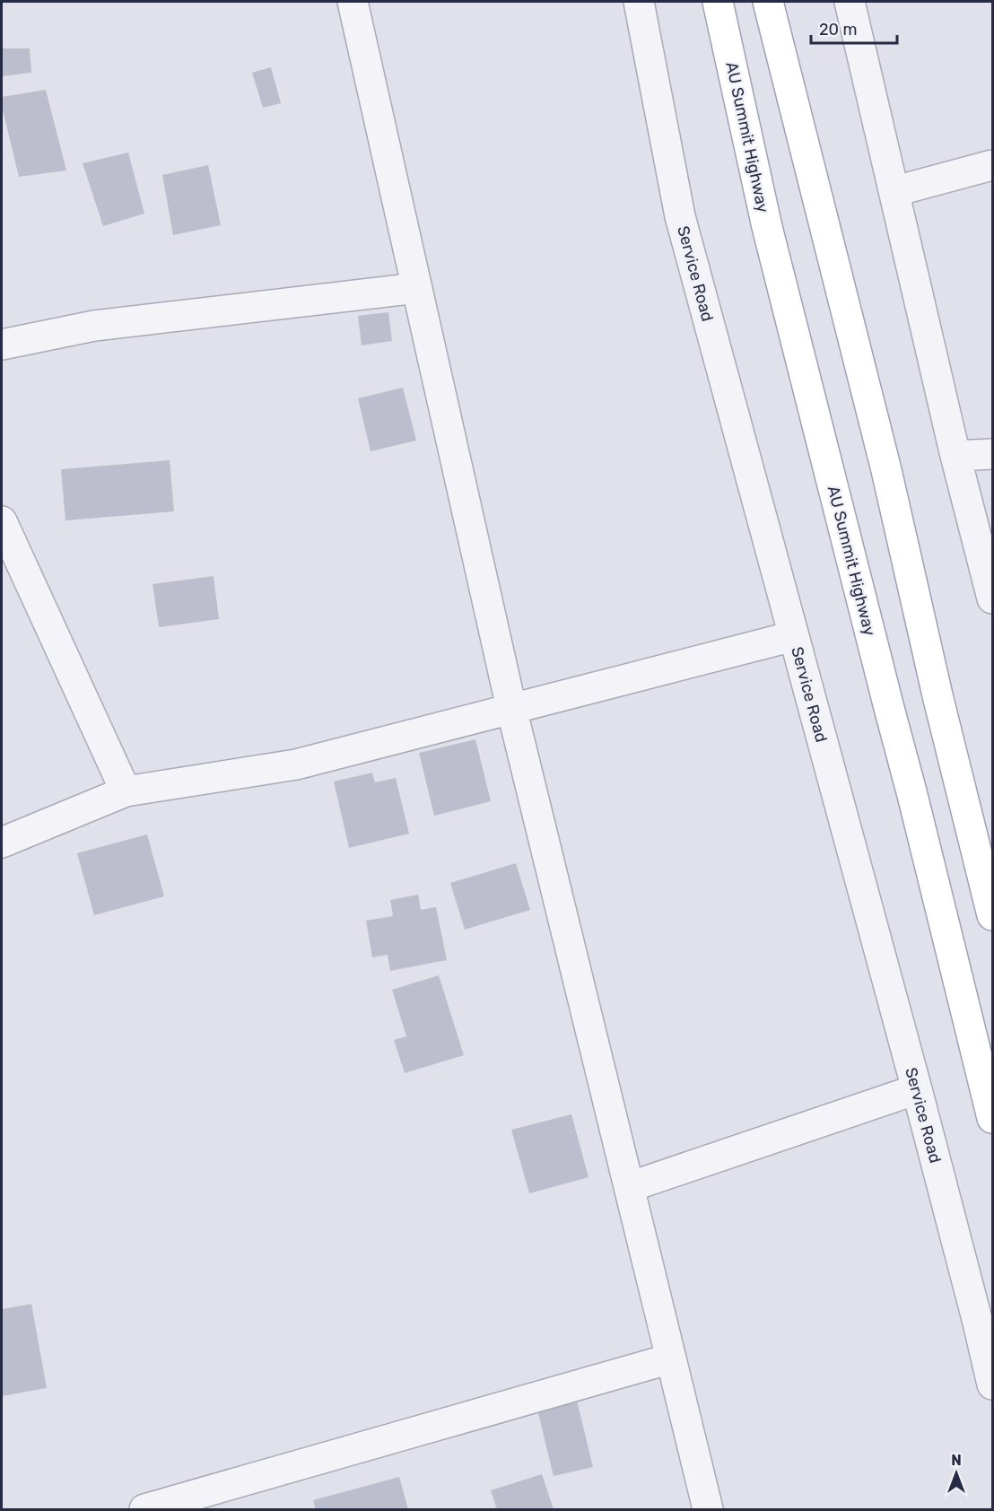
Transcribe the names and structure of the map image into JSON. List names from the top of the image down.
{
  "streets": {
    "main road": ["AU Summit Highway"],
    "street": ["Service Road"]
  },
  "scale_bar": "20 m",
  "north": "top"
}
